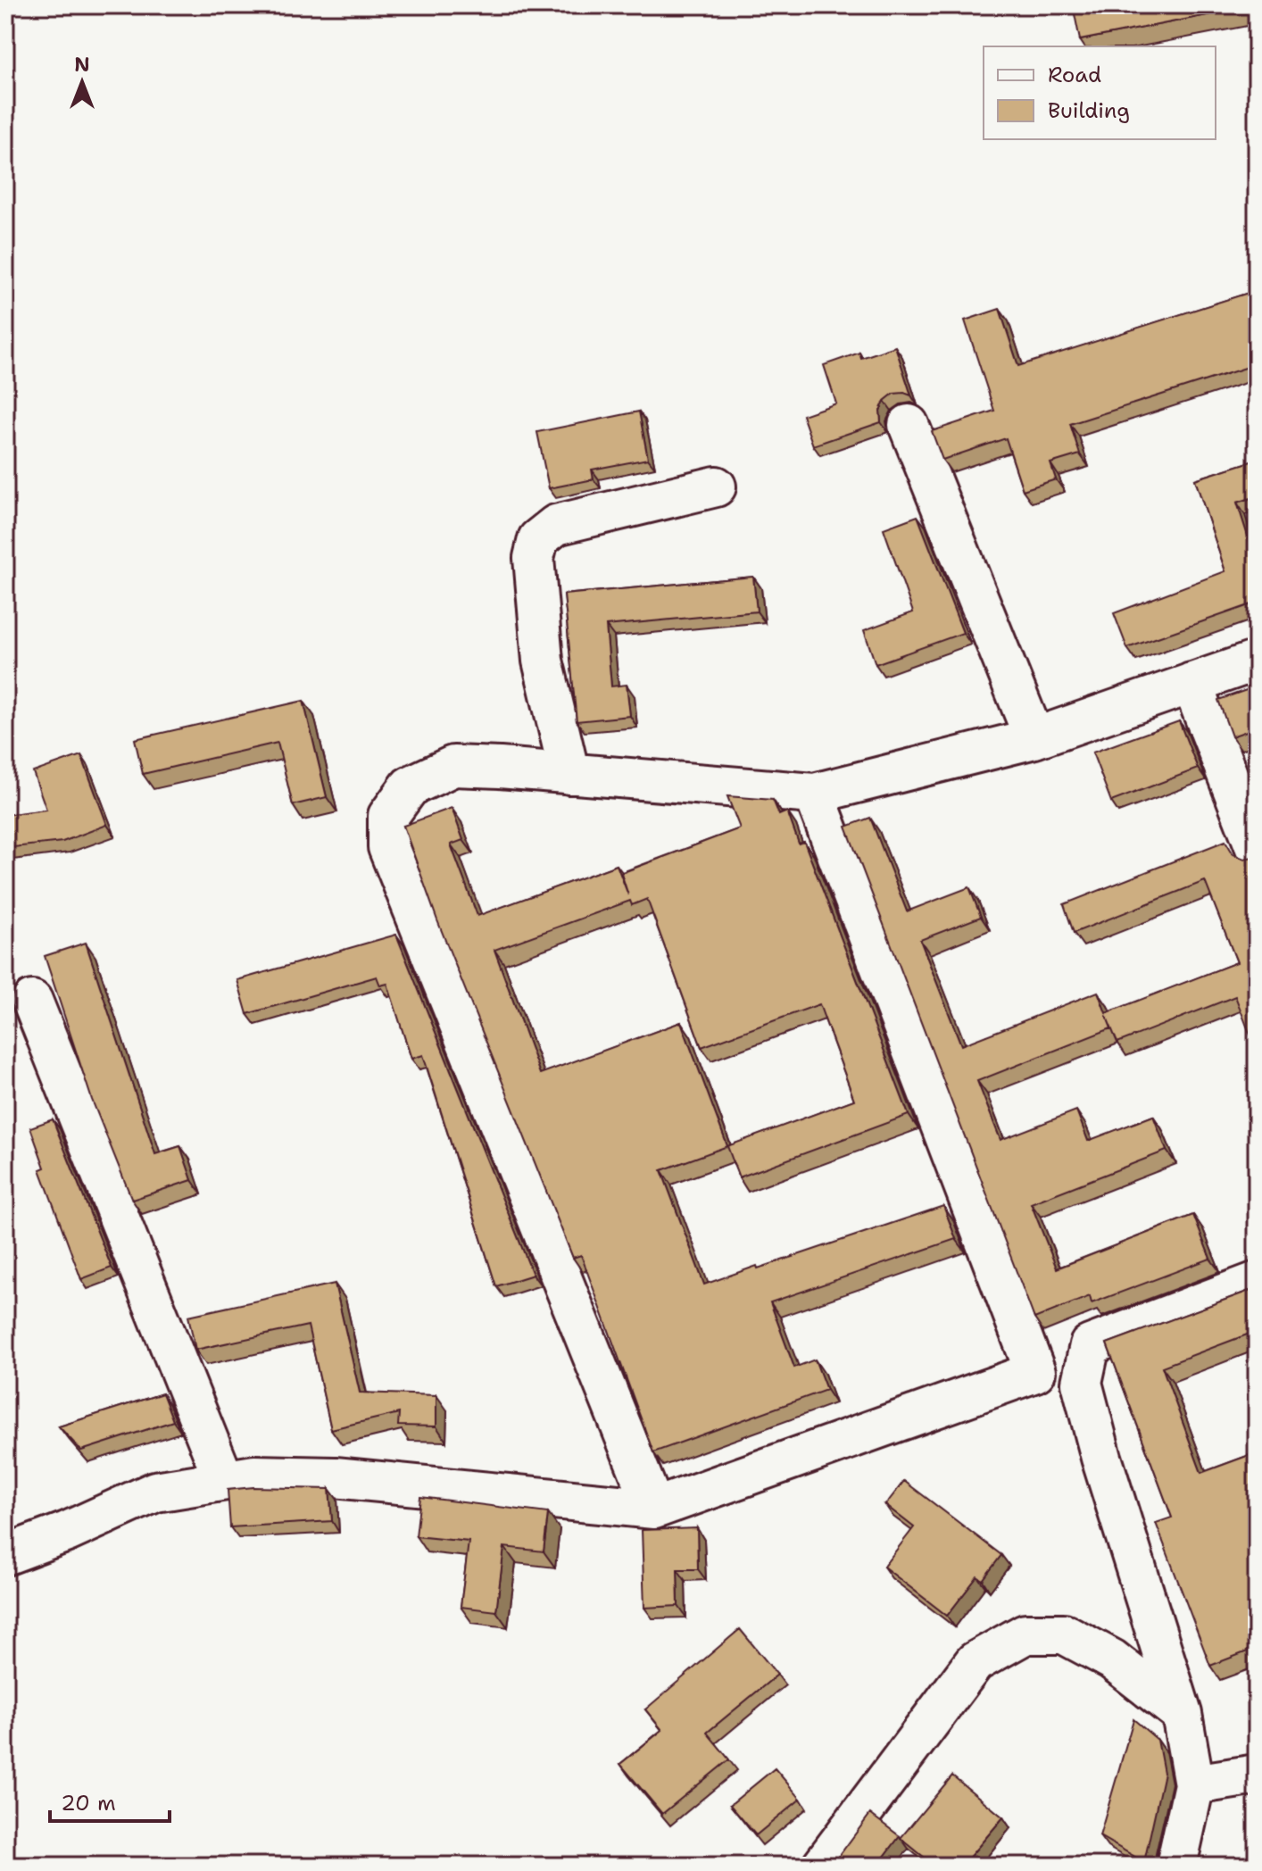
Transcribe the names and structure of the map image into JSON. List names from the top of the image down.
{
  "legend": ["Road", "Building"],
  "scale_bar": "20 m",
  "north": "top"
}
